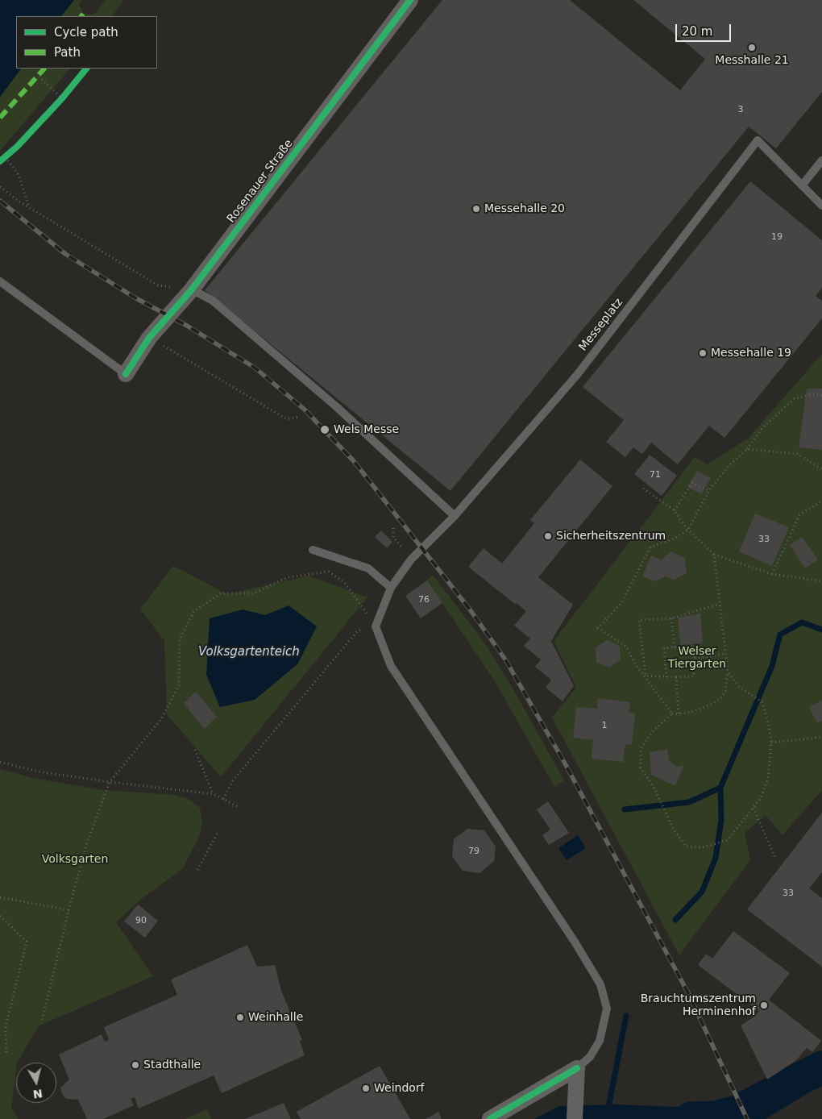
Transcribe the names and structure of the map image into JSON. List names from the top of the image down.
{
  "streets": {
    "street": ["Rosenauer Straße"],
    "lane": ["Messeplatz"]
  },
  "water": ["Volksgartenteich"],
  "parks": ["Welser Tiergarten", "Volksgarten"],
  "places": [
    "Messhalle 21",
    "Messehalle 20",
    "Messehalle 19",
    "Wels Messe",
    "Sicherheitszentrum",
    "Brauchtumszentrum Herminenhof",
    "Weinhalle",
    "Stadthalle",
    "Weindorf"
  ],
  "house_numbers": [
    "3",
    "19",
    "71",
    "33",
    "76",
    "1",
    "79",
    "33",
    "90"
  ],
  "legend": ["Cycle path", "Path"],
  "scale_bar": "20 m",
  "north": "bottom"
}
